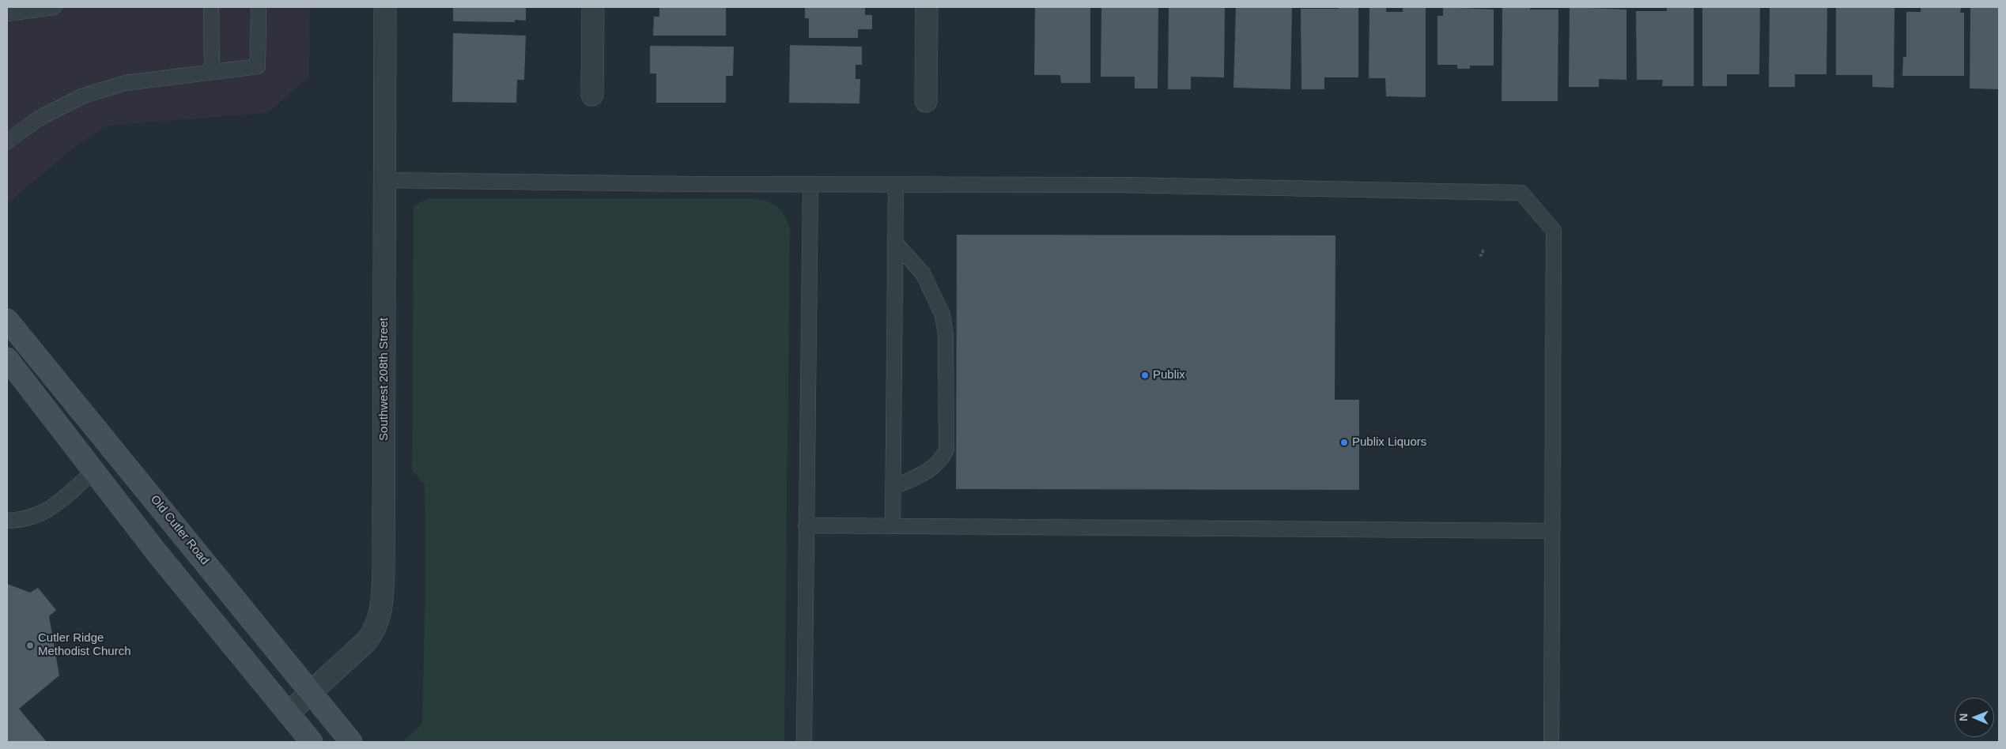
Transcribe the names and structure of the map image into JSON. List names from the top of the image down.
{
  "streets": {
    "main road": ["Old Cutler Road"],
    "street": ["Southwest 208th Street"]
  },
  "crossings": [
    ["Southwest 208th Street", "Old Cutler Road"]
  ],
  "places": ["Publix", "Publix Liquors", "Cutler Ridge Methodist Church"],
  "north": "left"
}
